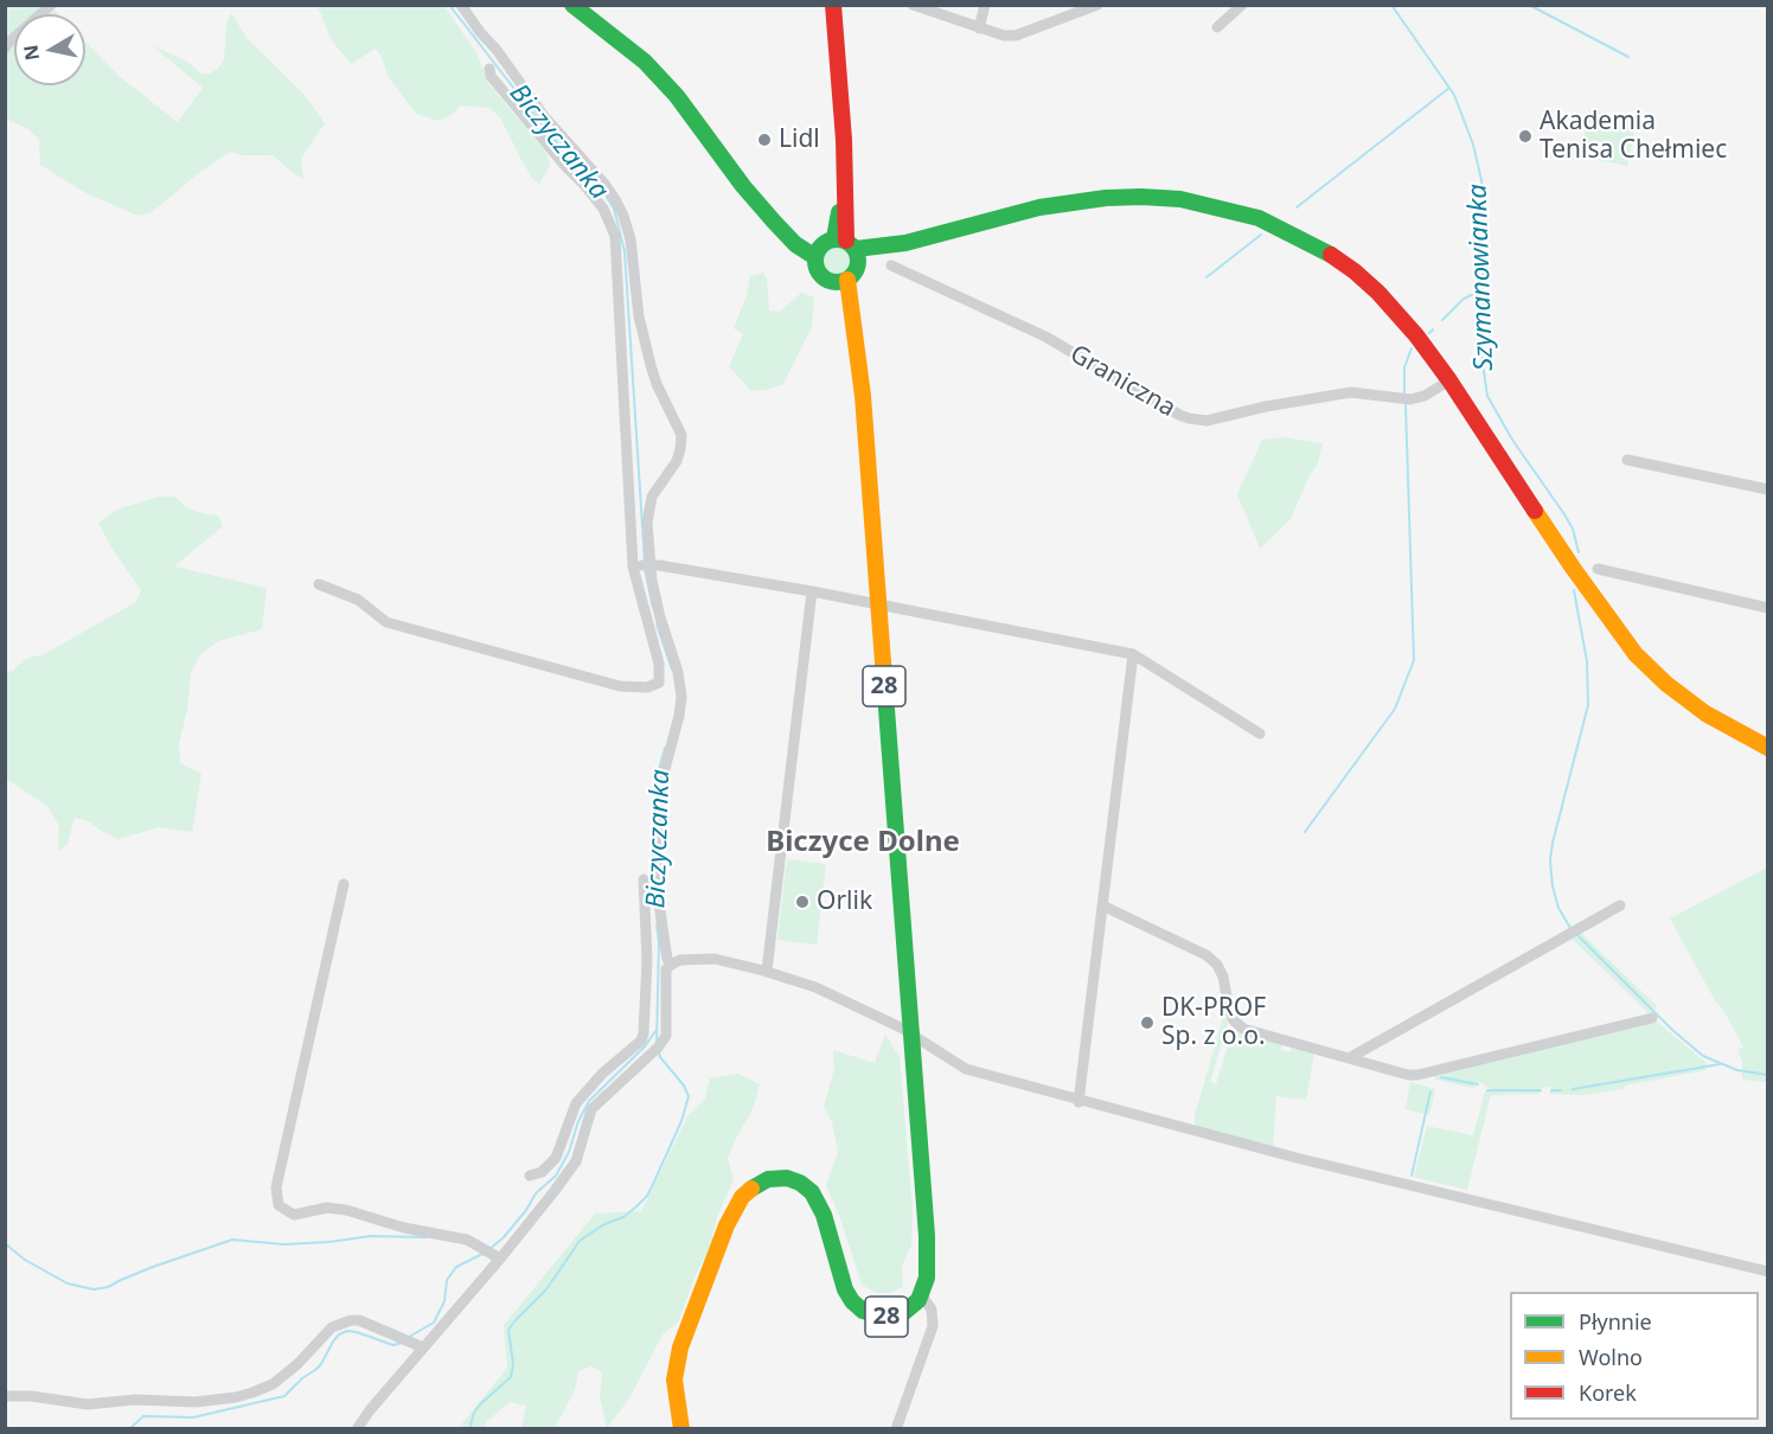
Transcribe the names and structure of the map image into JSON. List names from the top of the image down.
{
  "streets": {
    "main road": ["28"],
    "street": ["Graniczna"]
  },
  "districts": ["Biczyce Dolne"],
  "water": ["Biczyczanka", "Szymanowianka"],
  "places": [
    "Akademia Tenisa Chełmiec",
    "Lidl",
    "Orlik",
    "DK-PROF Sp. z o.o."
  ],
  "legend": ["Płynnie", "Wolno", "Korek"],
  "north": "left"
}
